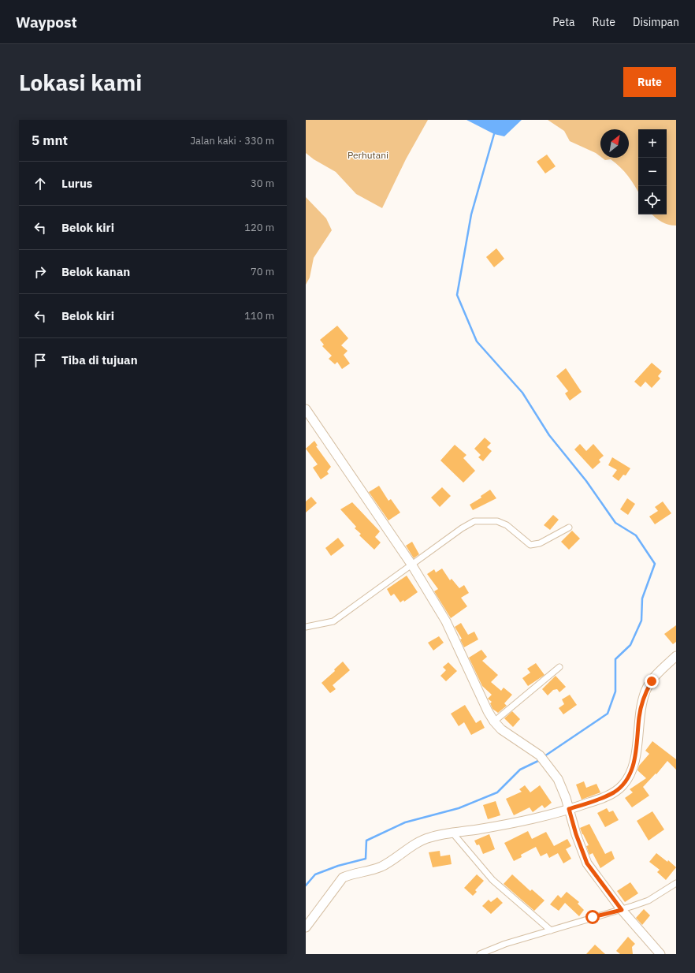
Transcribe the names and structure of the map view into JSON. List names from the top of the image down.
{
  "parks": ["Perhutani"],
  "north": "top right",
  "page": {
    "header": "Waypost",
    "nav": ["Peta", "Rute", "Disimpan"],
    "buttons": "Rute",
    "title": "Lokasi kami",
    "heading": ["5 mnt", "Jalan kaki · 330 m"],
    "map_buttons": ["+", "−"],
    "list": [
      ["Lurus", "30 m"],
      ["Belok kiri", "120 m"],
      ["Belok kanan", "70 m"],
      ["Belok kiri", "110 m"],
      "Tiba di tujuan"
    ]
  }
}
